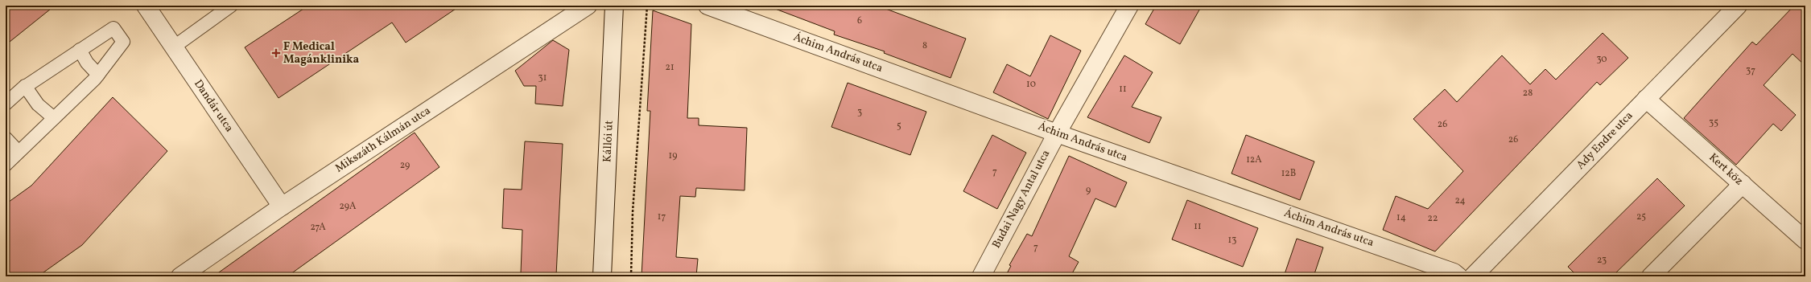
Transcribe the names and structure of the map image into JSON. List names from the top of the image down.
{
  "streets": {
    "street": [
      "Áchim András utca",
      "Dandár utca",
      "Mikszáth Kálmán utca",
      "Ady Endre utca",
      "Kállói út",
      "Kert köz",
      "Budai Nagy Antal utca"
    ]
  },
  "crossings": [
    ["Áchim András utca", "Budai Nagy Antal utca"],
    ["Dandár utca", "Mikszáth Kálmán utca"],
    ["Ady Endre utca", "Kert köz"]
  ],
  "places": {
    "health": ["F Medical Magánklinika"]
  },
  "house_numbers": [
    "6",
    "8",
    "30",
    "21",
    "37",
    "31",
    "10",
    "11",
    "28",
    "3",
    "35",
    "26",
    "5",
    "26",
    "19",
    "12A",
    "29",
    "7",
    "12B",
    "9",
    "24",
    "29A",
    "17",
    "25",
    "14",
    "22",
    "11",
    "27A",
    "13",
    "7",
    "23"
  ]
}
